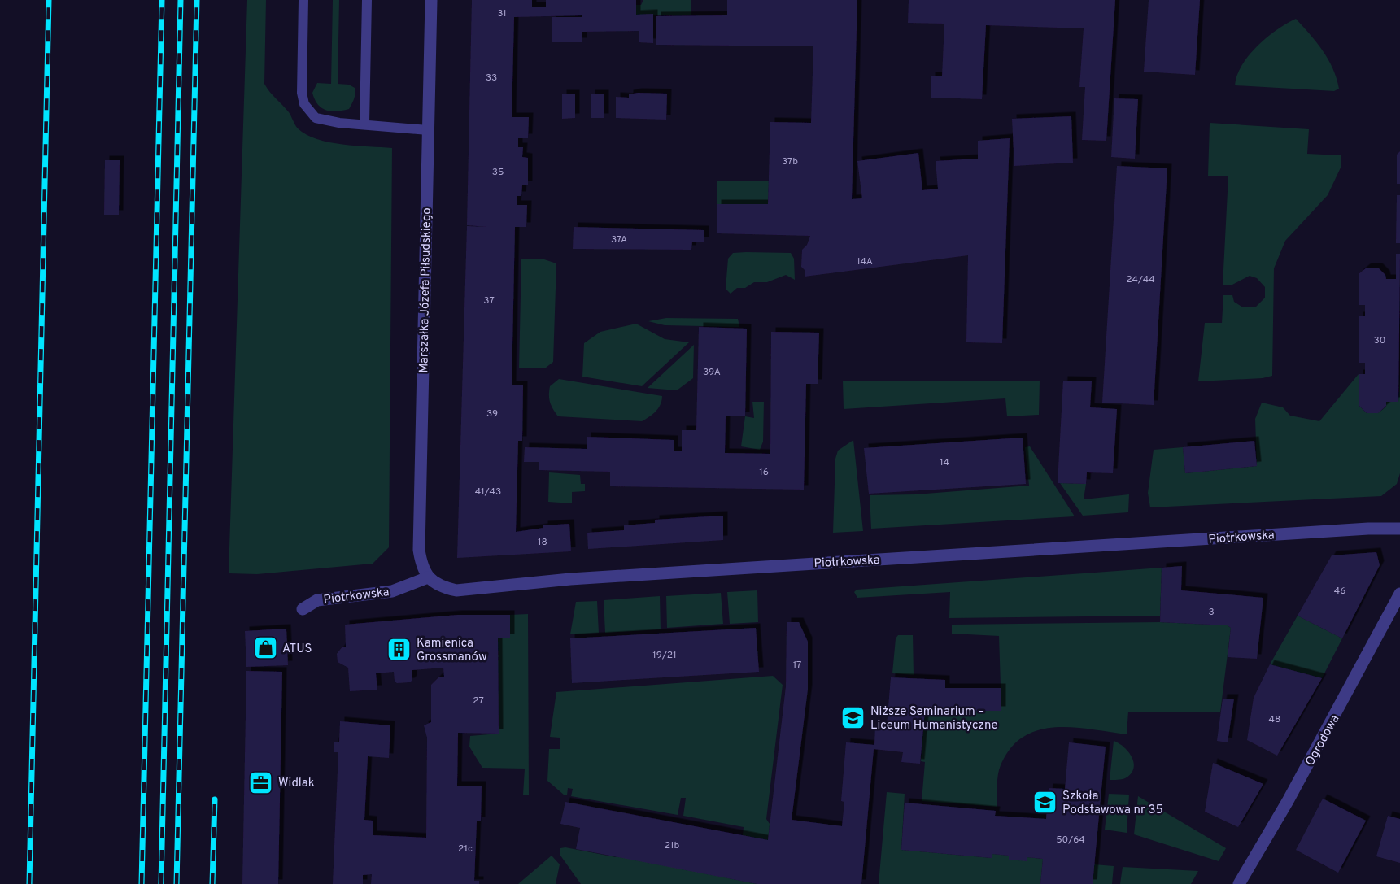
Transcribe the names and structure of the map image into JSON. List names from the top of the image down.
{
  "streets": {
    "street": ["Marszałka Józefa Piłsudskiego", "Piotrkowska", "Ogrodowa"]
  },
  "crossings": [
    ["Marszałka Józefa Piłsudskiego", "Piotrkowska"]
  ],
  "places": {
    "shop": ["ATUS"],
    "building": ["Kamienica Grossmanów"],
    "school or university": ["Niższe Seminarium – Liceum Humanistyczne", "Szkoła Podstawowa nr 35"],
    "office": ["Widlak"]
  },
  "house_numbers": [
    "31",
    "33",
    "37b",
    "35",
    "37A",
    "14A",
    "24/44",
    "37",
    "30",
    "39A",
    "39",
    "14",
    "16",
    "41/43",
    "18",
    "46",
    "3",
    "19/21",
    "17",
    "27",
    "48",
    "50/64",
    "21b",
    "21c"
  ]
}
